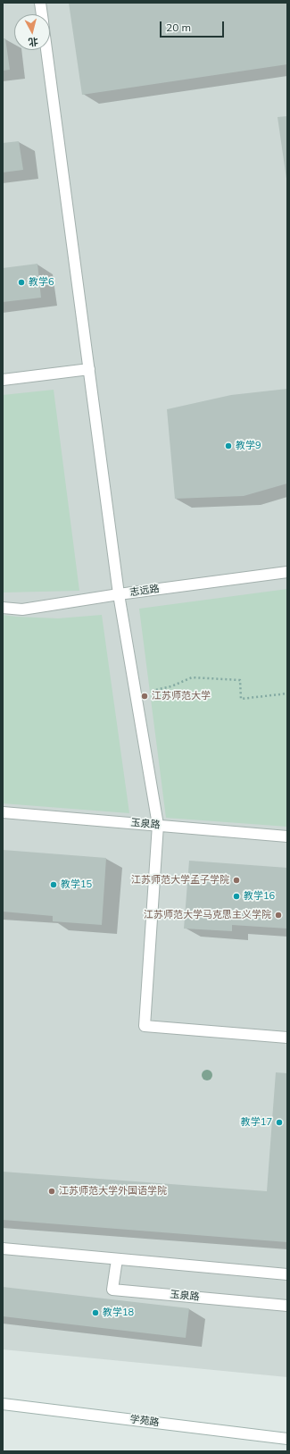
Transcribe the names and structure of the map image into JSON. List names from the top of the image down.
{
  "streets": {
    "street": ["志远路", "玉泉路", "学苑路"]
  },
  "places": [
    "教学6",
    "教学9",
    "江苏师范大学",
    "江苏师范大学孟子学院",
    "教学15",
    "教学16",
    "江苏师范大学马克思主义学院",
    "教学17",
    "江苏师范大学外国语学院",
    "教学18"
  ],
  "scale_bar": "20 m",
  "north": "bottom"
}
